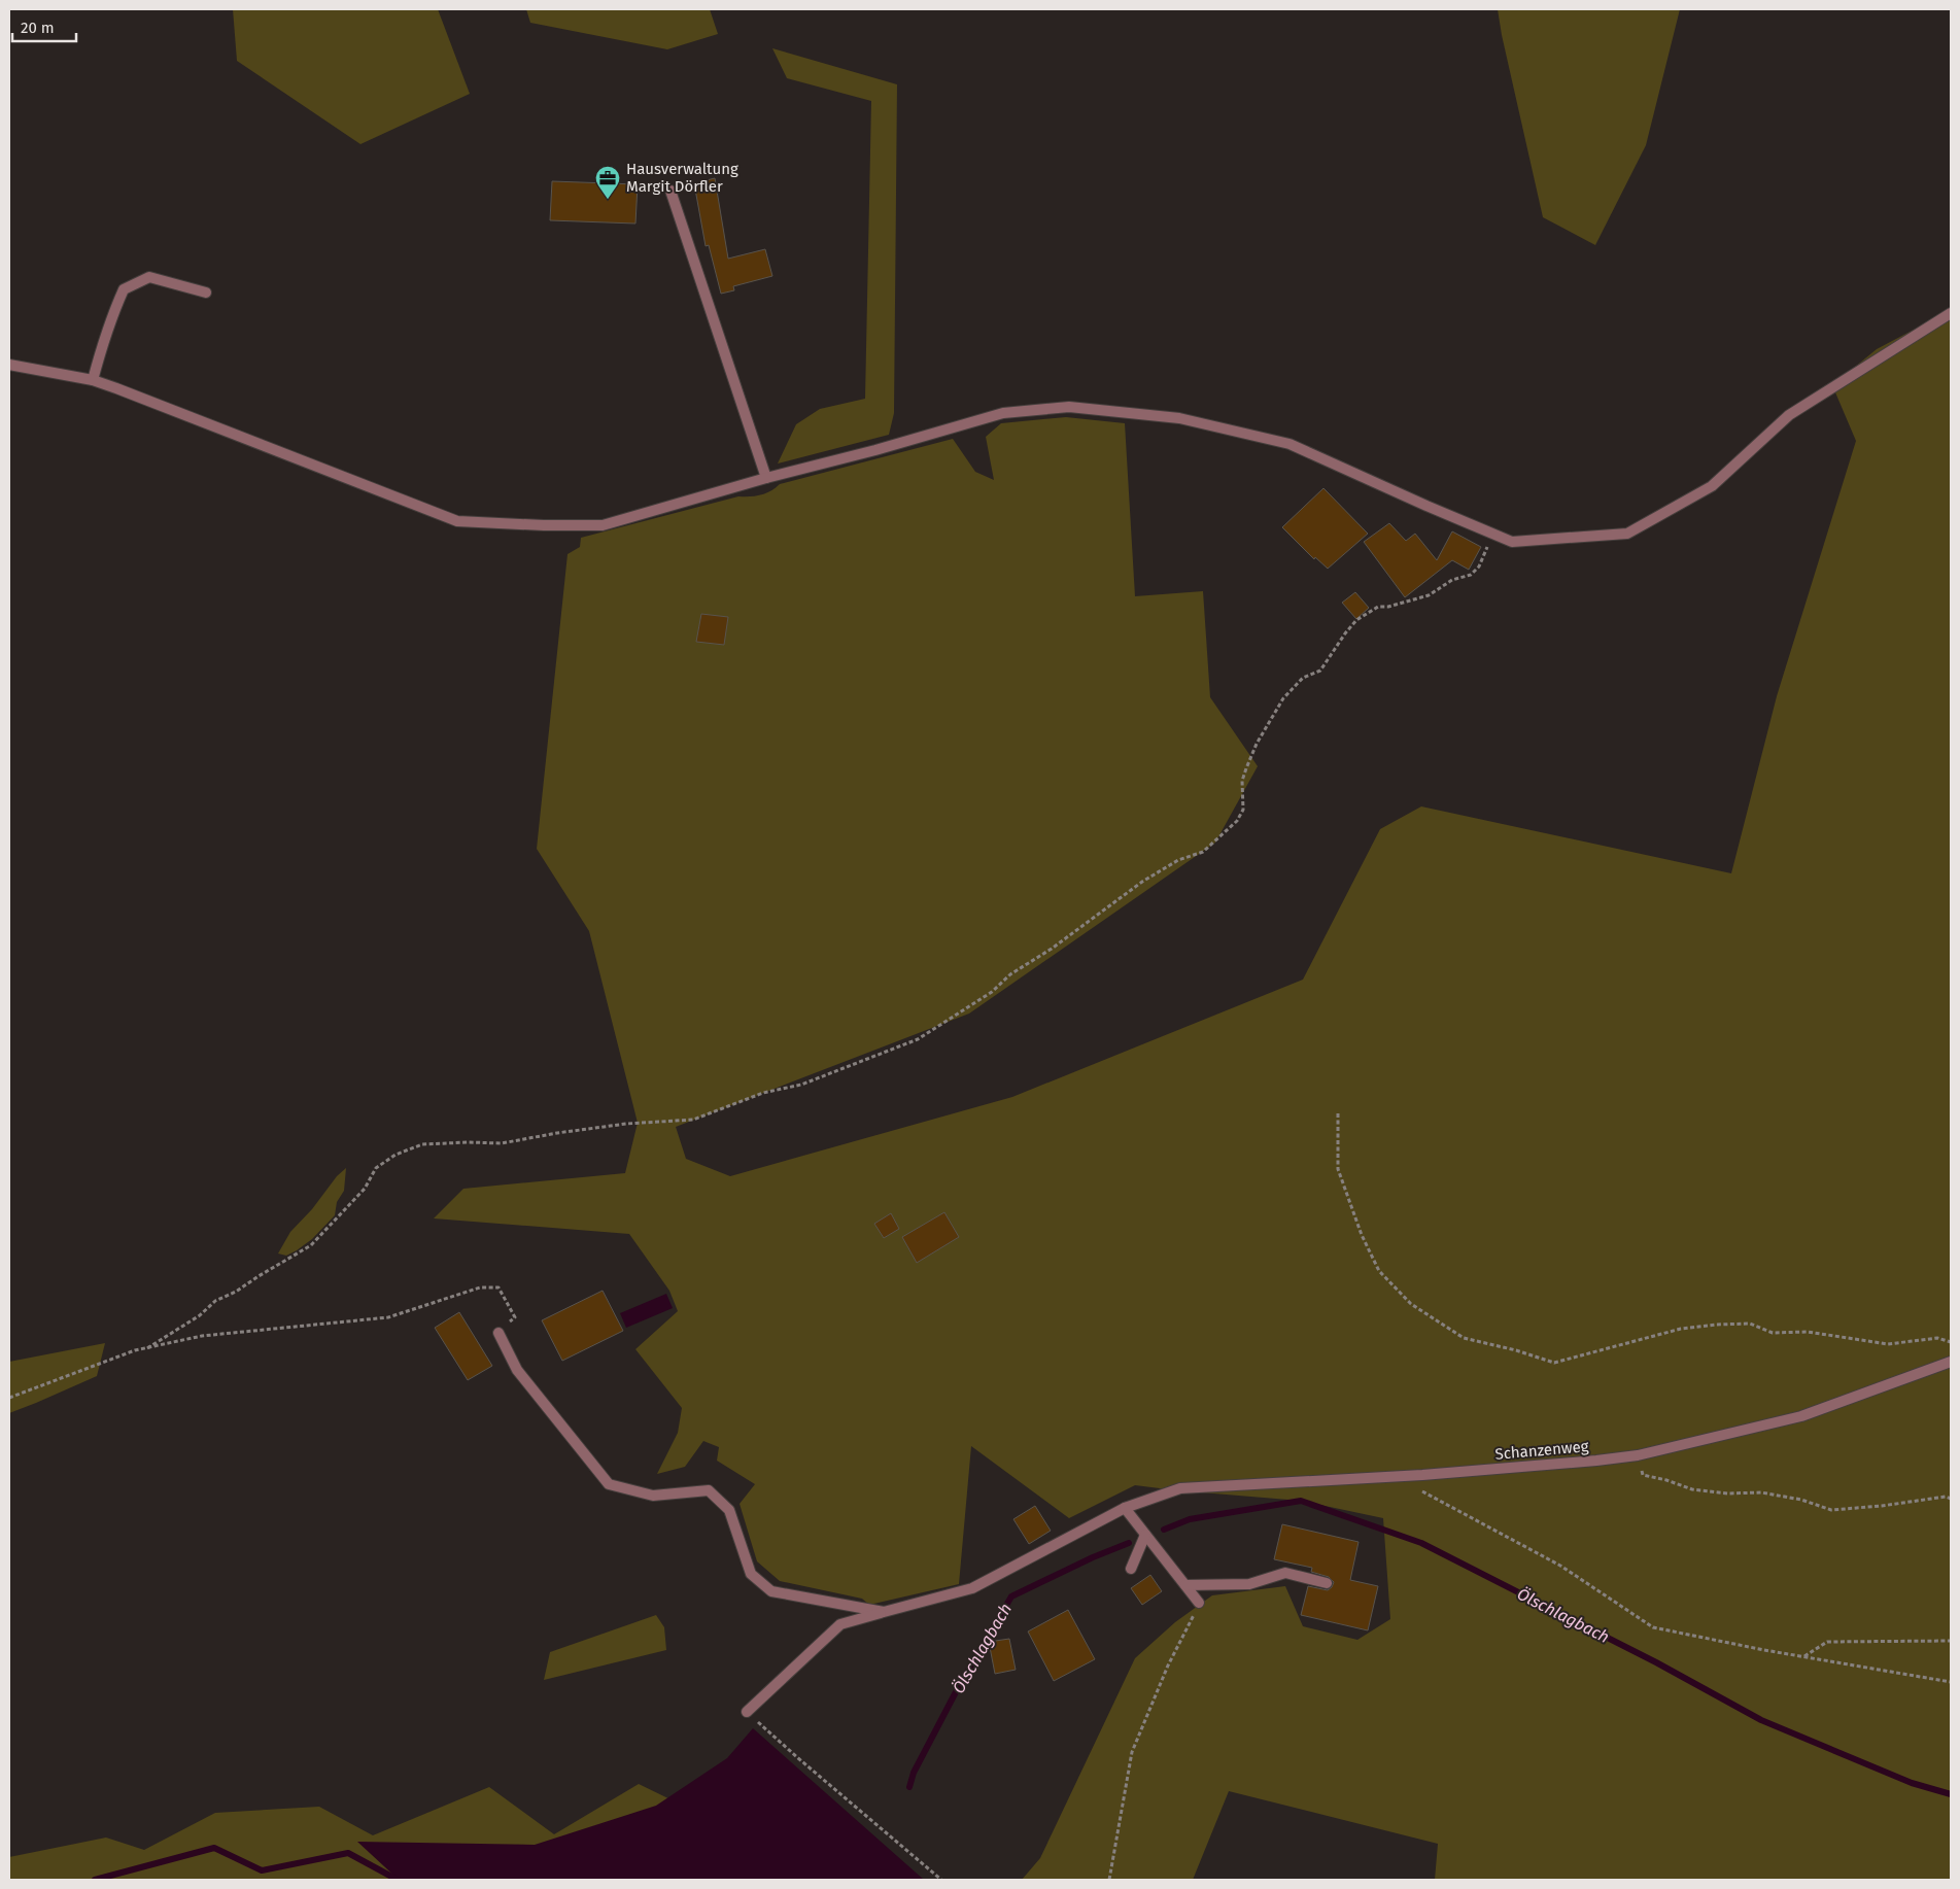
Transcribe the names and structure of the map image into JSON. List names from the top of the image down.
{
  "streets": {
    "street": ["Schanzenweg"]
  },
  "water": ["Ölschlagbach"],
  "places": {
    "office": ["Hausverwaltung Margit Dörfler"]
  },
  "scale_bar": "20 m"
}
